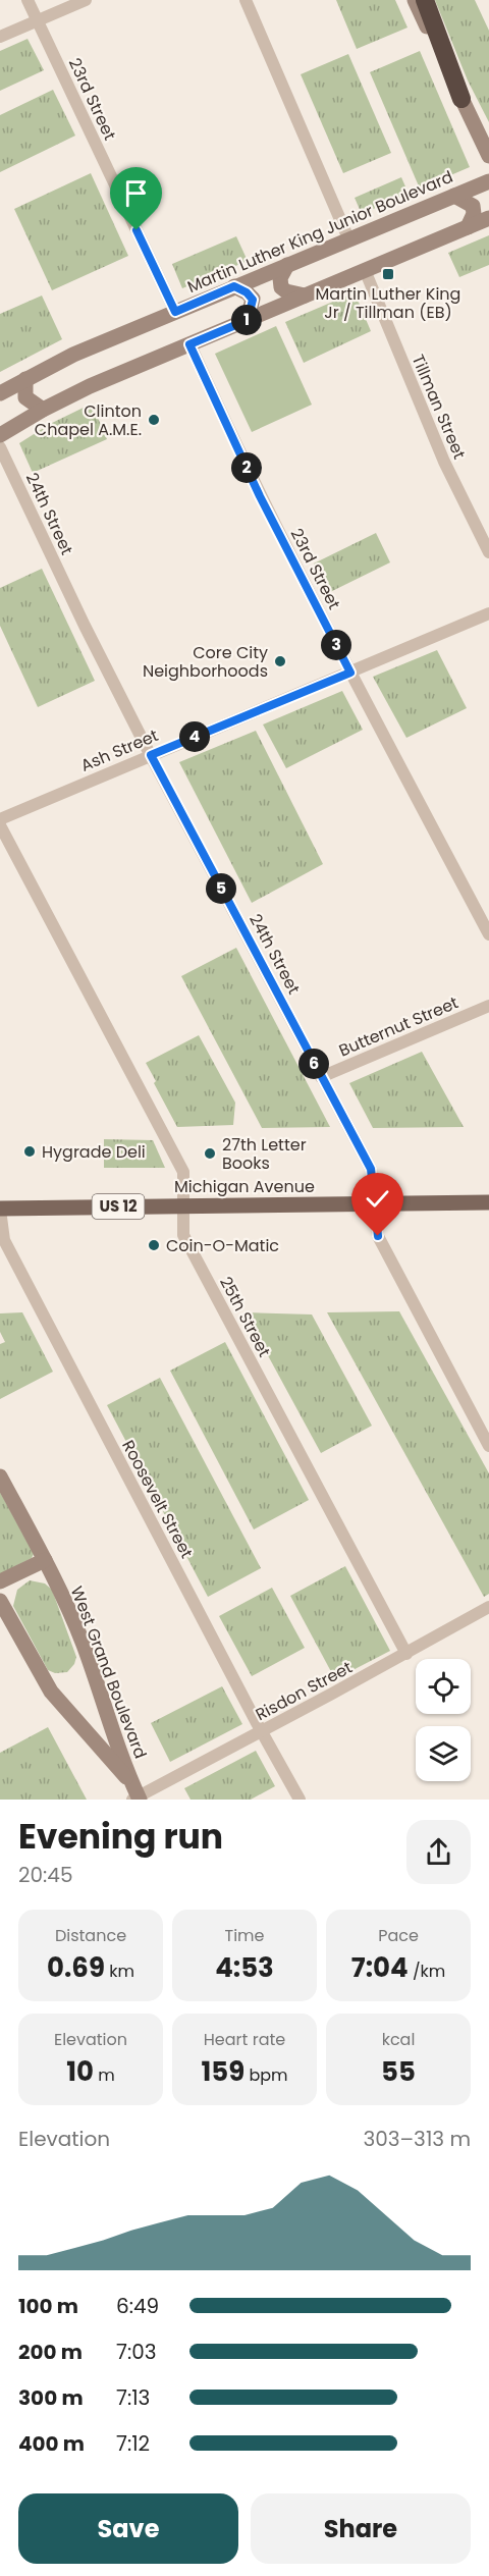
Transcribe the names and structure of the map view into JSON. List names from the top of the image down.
{
  "streets": {
    "main road": [
      "Martin Luther King Junior Boulevard",
      "Michigan Avenue",
      "US 12",
      "West Grand Boulevard"
    ],
    "street": [
      "23rd Street",
      "Tillman Street",
      "24th Street",
      "Ash Street",
      "Butternut Street",
      "25th Street",
      "Roosevelt Street",
      "Risdon Street"
    ]
  },
  "crossings": [
    ["23rd Street", "Martin Luther King Junior Boulevard"],
    ["23rd Street", "Ash Street"],
    ["24th Street", "Ash Street"],
    ["24th Street", "Butternut Street"],
    ["24th Street", "Michigan Avenue"],
    ["Michigan Avenue", "25th Street"],
    ["Michigan Avenue", "Roosevelt Street"],
    ["25th Street", "Risdon Street"],
    ["Roosevelt Street", "Risdon Street"],
    ["West Grand Boulevard", "Risdon Street"]
  ],
  "places": {
    "transit": ["Martin Luther King Jr / Tillman (EB)"],
    "other": [
      "Clinton Chapel A.M.E.",
      "Core City Neighborhoods",
      "Hygrade Deli",
      "27th Letter Books",
      "Coin-O-Matic"
    ]
  },
  "page": {
    "pins": [
      "1",
      "2",
      "3",
      "4",
      "5",
      "6"
    ],
    "heading": ["Evening run", "20:45"],
    "stats": [
      ["Distance", "0.69 km"],
      ["Time", "4:53"],
      ["Pace", "7:04 /km"],
      ["Elevation", "10 m"],
      ["Heart rate", "159 bpm"],
      ["kcal", "55"]
    ],
    "chart": ["Elevation", "303–313 m"],
    "list": [
      {
        "name": "100 m",
        "note": "6:49"
      },
      {
        "name": "200 m",
        "note": "7:03"
      },
      {
        "name": "300 m",
        "note": "7:13"
      },
      {
        "name": "400 m",
        "note": "7:12"
      }
    ],
    "buttons": ["Save", "Share"]
  }
}
